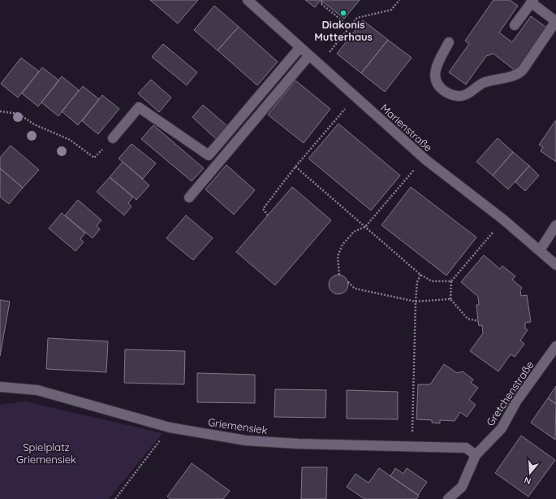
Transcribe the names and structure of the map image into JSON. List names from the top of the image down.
{
  "streets": {
    "street": ["Marienstraße", "Gretchenstraße", "Griemensiek"]
  },
  "crossings": [
    ["Gretchenstraße", "Griemensiek"]
  ],
  "parks": ["Spielplatz Griemensiek"],
  "places": ["Diakonis Mutterhaus"],
  "north": "bottom"
}
